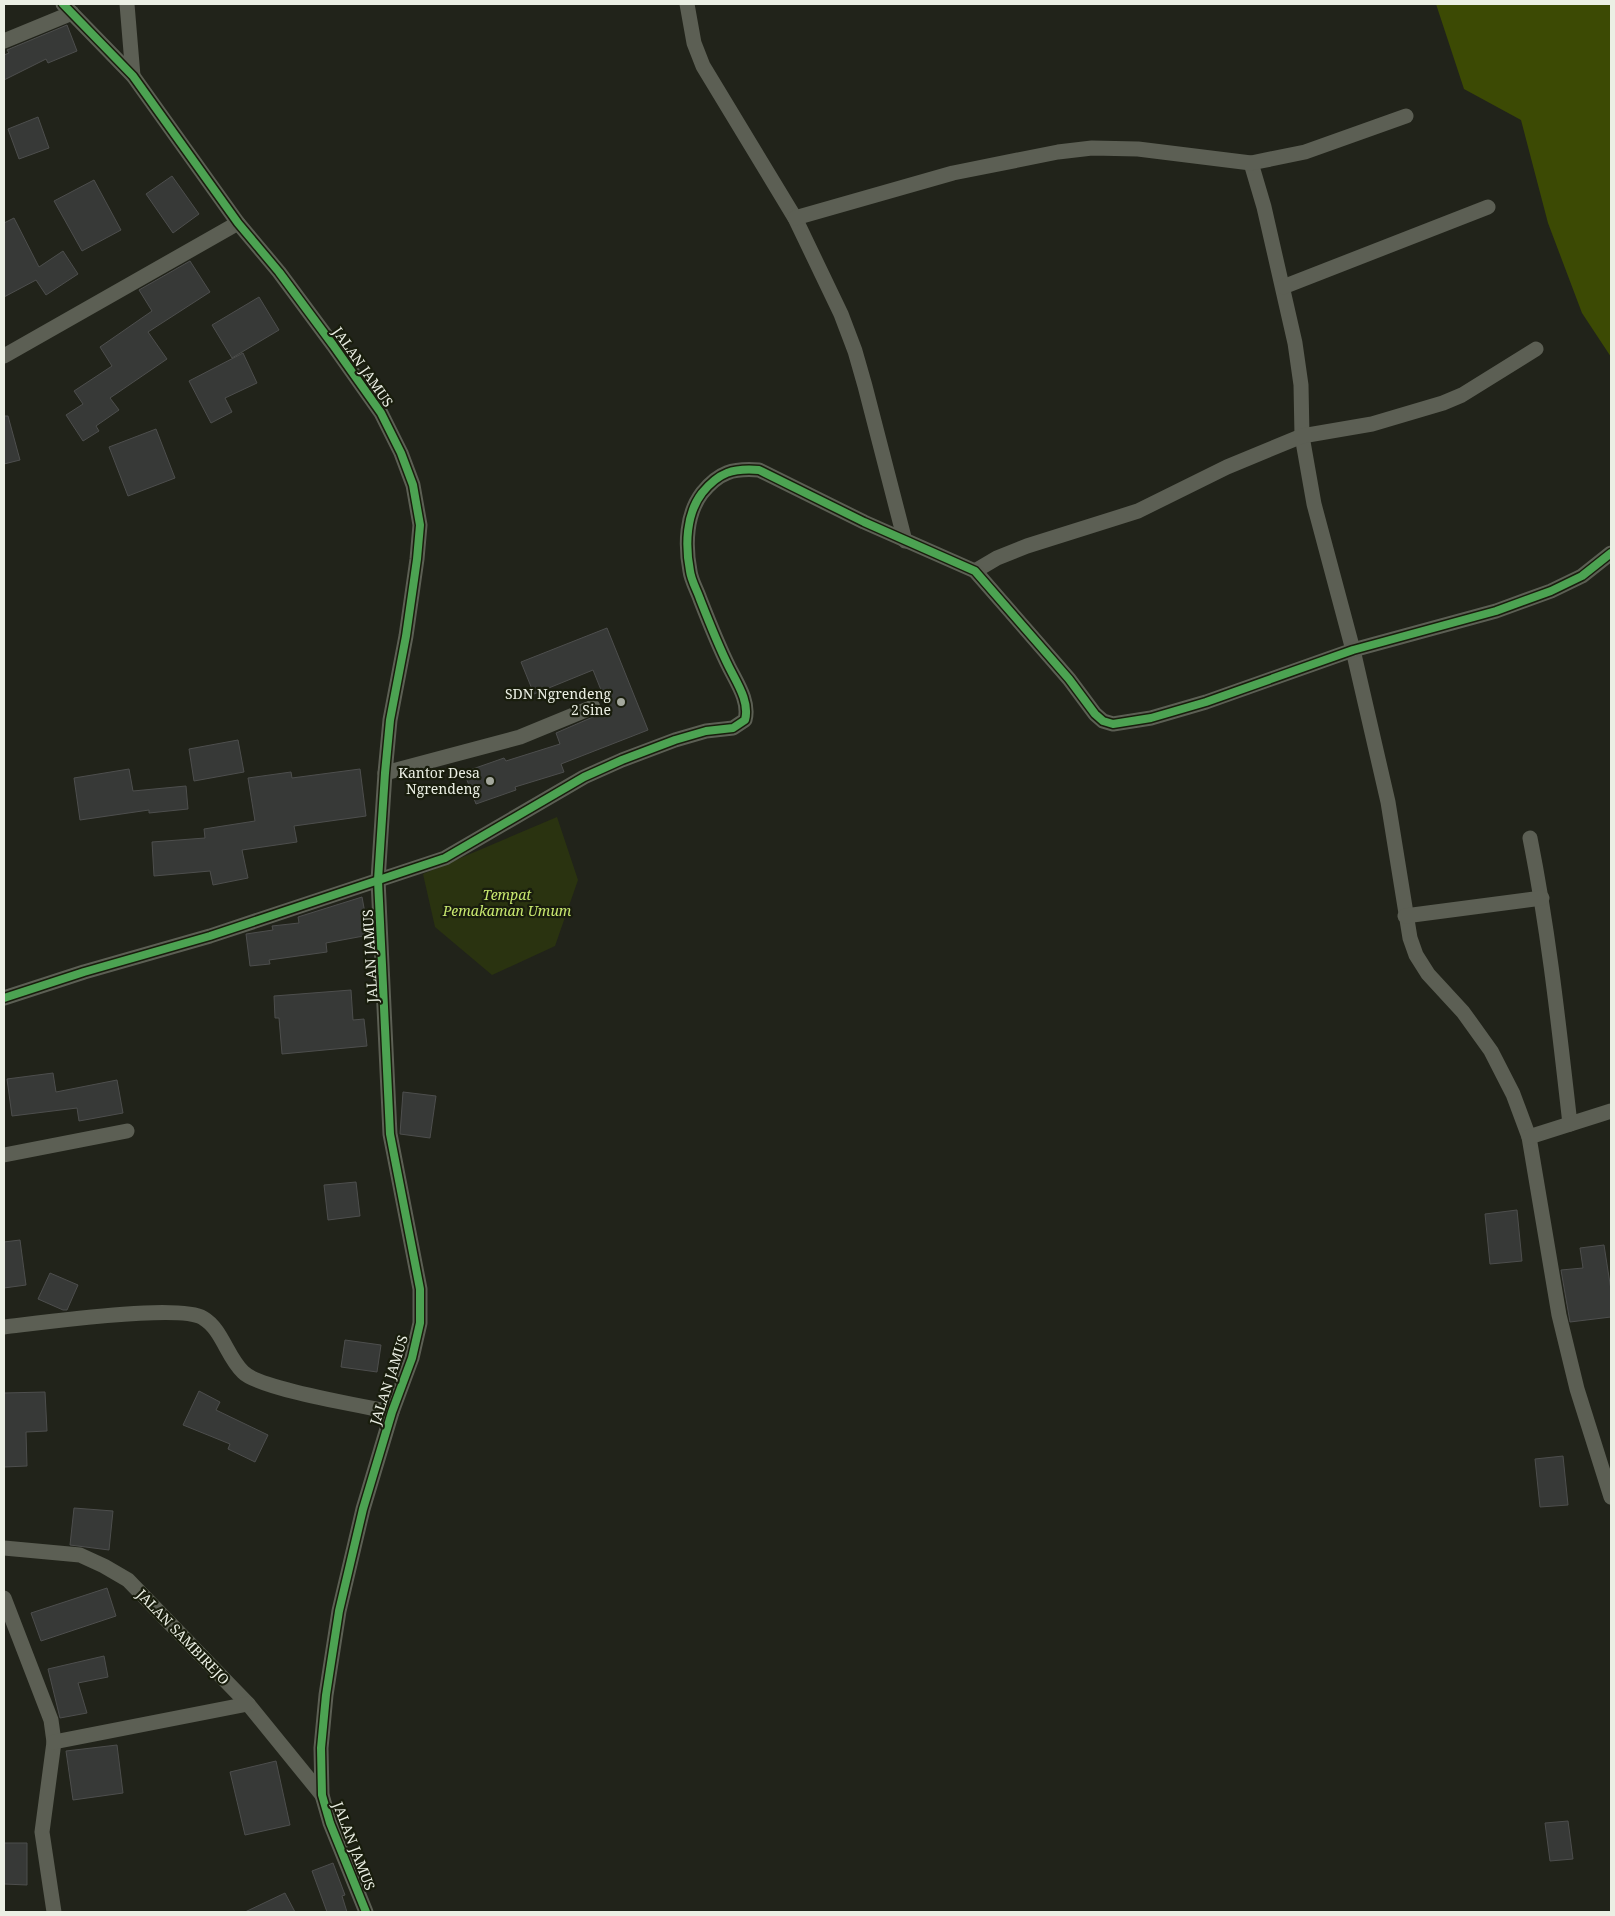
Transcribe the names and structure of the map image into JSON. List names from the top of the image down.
{
  "streets": {
    "street": ["JALAN JAMUS", "JALAN SAMBIREJO"]
  },
  "crossings": [
    ["JALAN JAMUS", "JALAN SAMBIREJO"]
  ],
  "parks": ["Tempat Pemakaman Umum"],
  "places": ["SDN Ngrendeng 2 Sine", "Kantor Desa Ngrendeng"]
}
